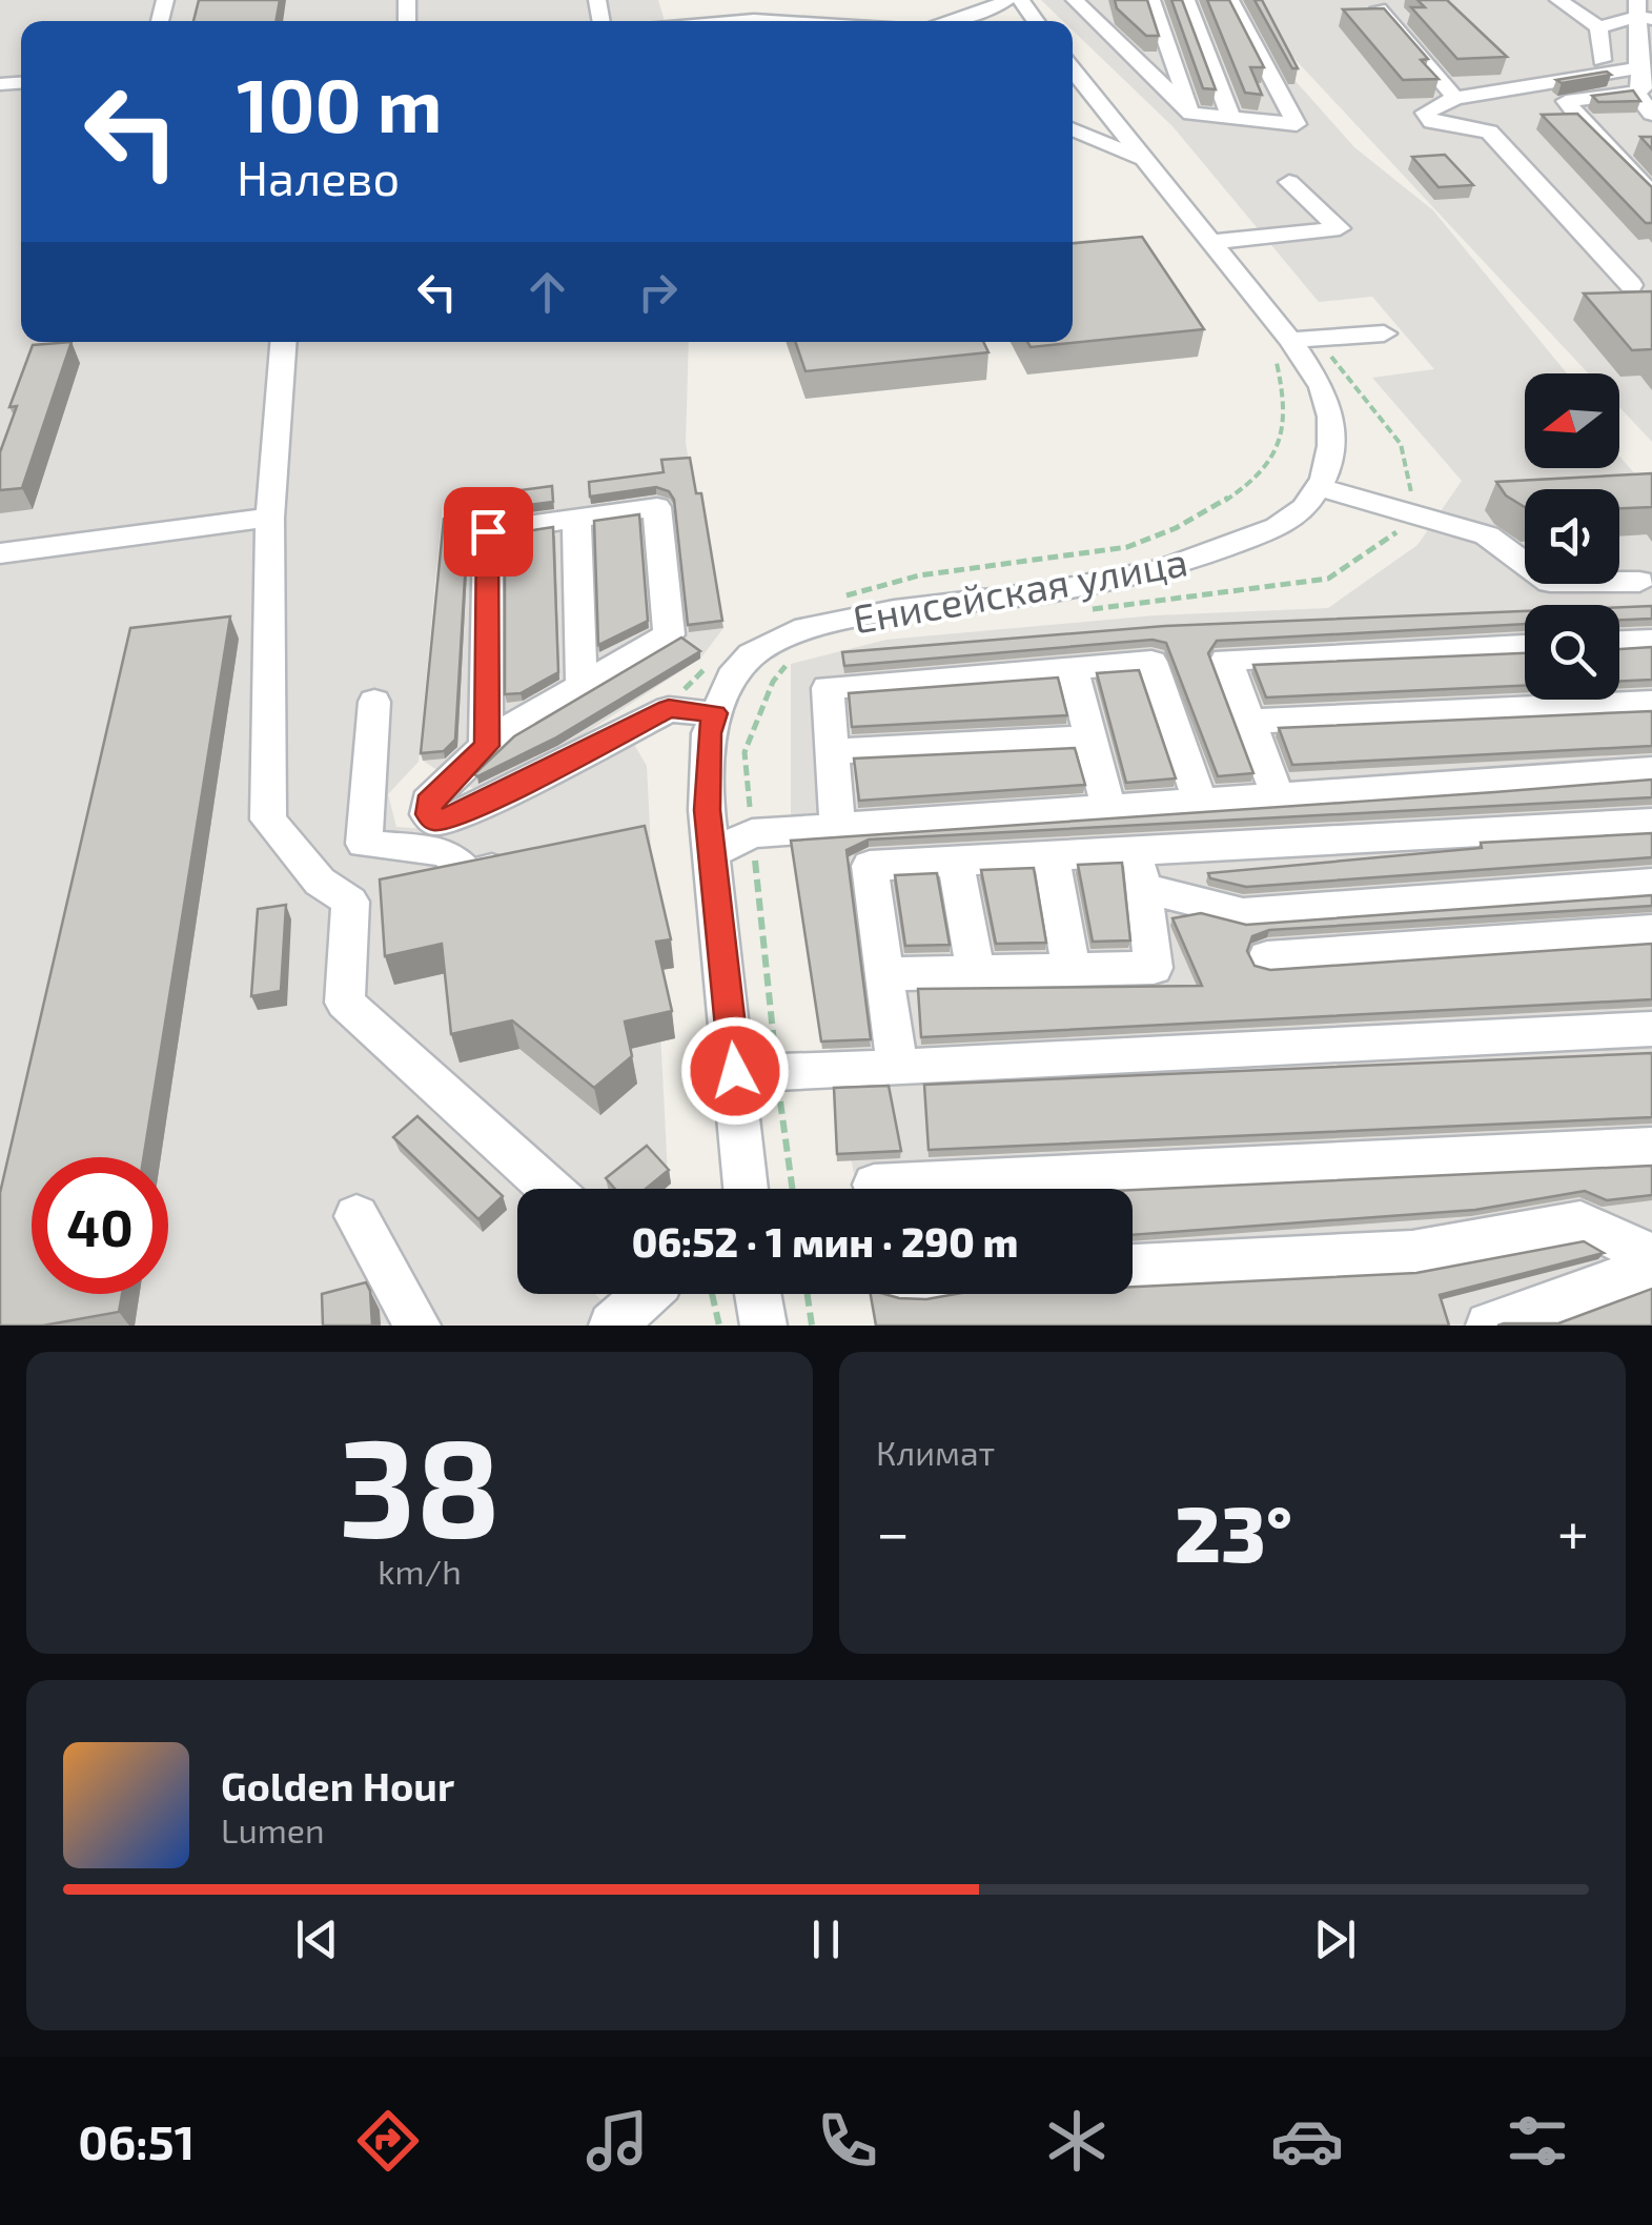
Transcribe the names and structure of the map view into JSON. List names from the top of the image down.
{
  "streets": {
    "street": ["Енисейская улица"]
  },
  "north": "left",
  "page": {
    "turn": ["100 m", "Налево"],
    "limit": "40",
    "trip": "06:52 · 1 мин · 290 m",
    "tile": [
      ["38", "km/h"],
      "Климат"
    ],
    "heat": ["−", "23°", "+"],
    "song": ["Golden Hour", "Lumen"],
    "tabs": "06:51"
  }
}
